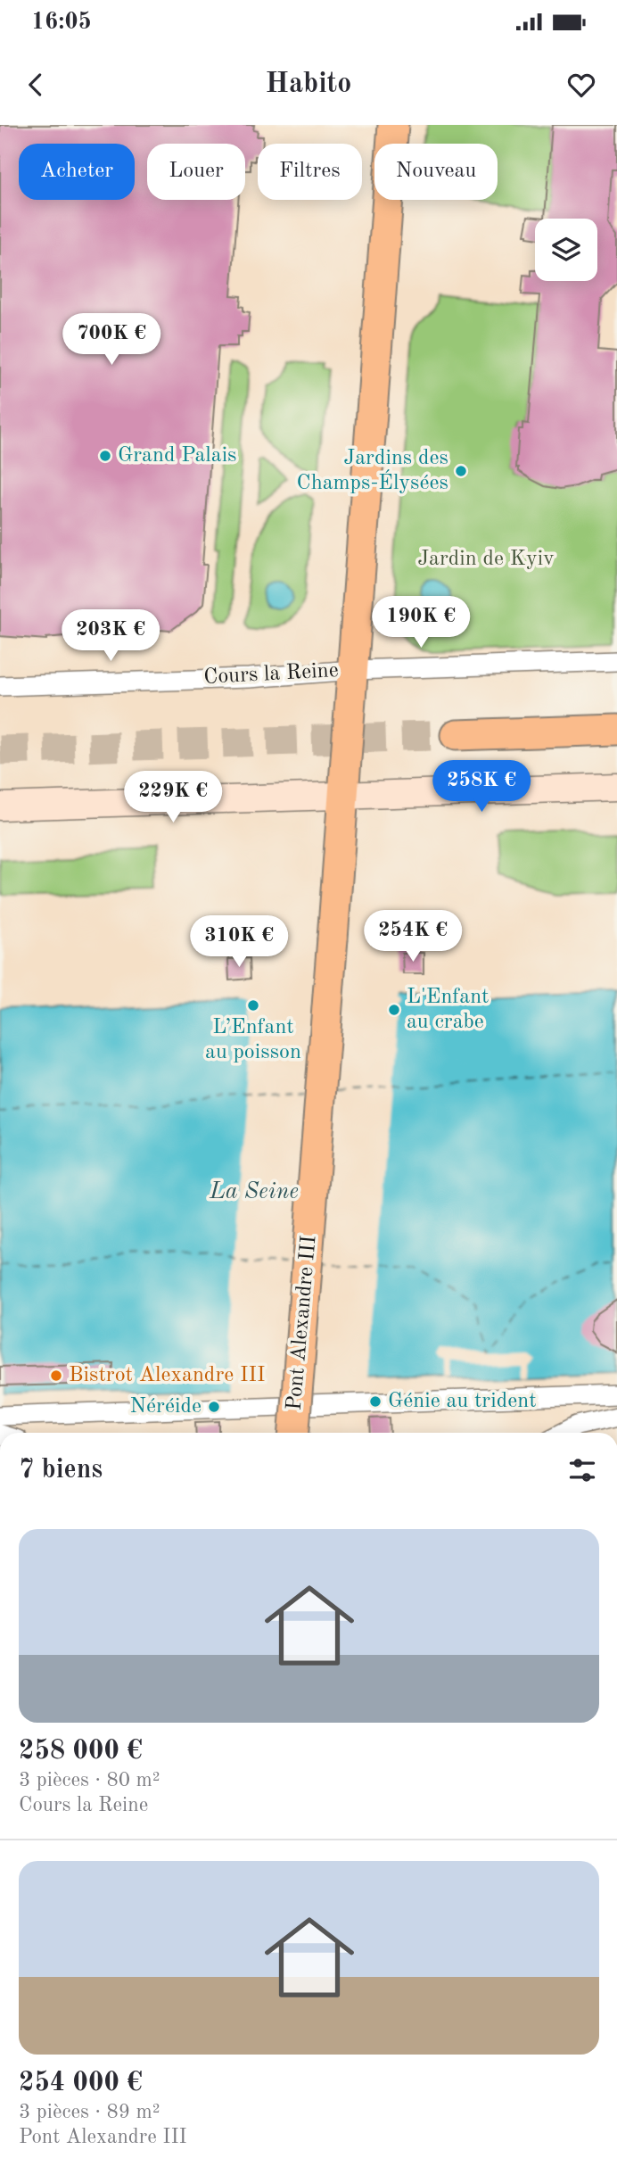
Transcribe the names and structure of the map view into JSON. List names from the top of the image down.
{
  "streets": {
    "main road": ["Pont Alexandre III"],
    "street": ["Cours la Reine"]
  },
  "crossings": [
    ["Cours la Reine", "Pont Alexandre III"]
  ],
  "water": ["La Seine"],
  "parks": ["Jardin de Kyiv"],
  "places": [
    "Grand Palais",
    "Jardins des Champs-Élysées",
    "L’Enfant au poisson",
    "L'Enfant au crabe",
    "Bistrot Alexandre III",
    "Génie au trident",
    "Néréide"
  ],
  "page": {
    "status": "16:05",
    "header": "Habito",
    "chip": [
      "Acheter",
      "Louer",
      "Filtres",
      "Nouveau"
    ],
    "price": [
      "700K €",
      "190K €",
      "203K €",
      "258K €",
      "229K €",
      "254K €",
      "310K €"
    ],
    "heading": "7 biens",
    "list": [
      {
        "name": "258 000 €",
        "note": "3 pièces · 80 m² · Cours la Reine"
      },
      {
        "name": "254 000 €",
        "note": "3 pièces · 89 m² · Pont Alexandre III"
      }
    ]
  }
}
